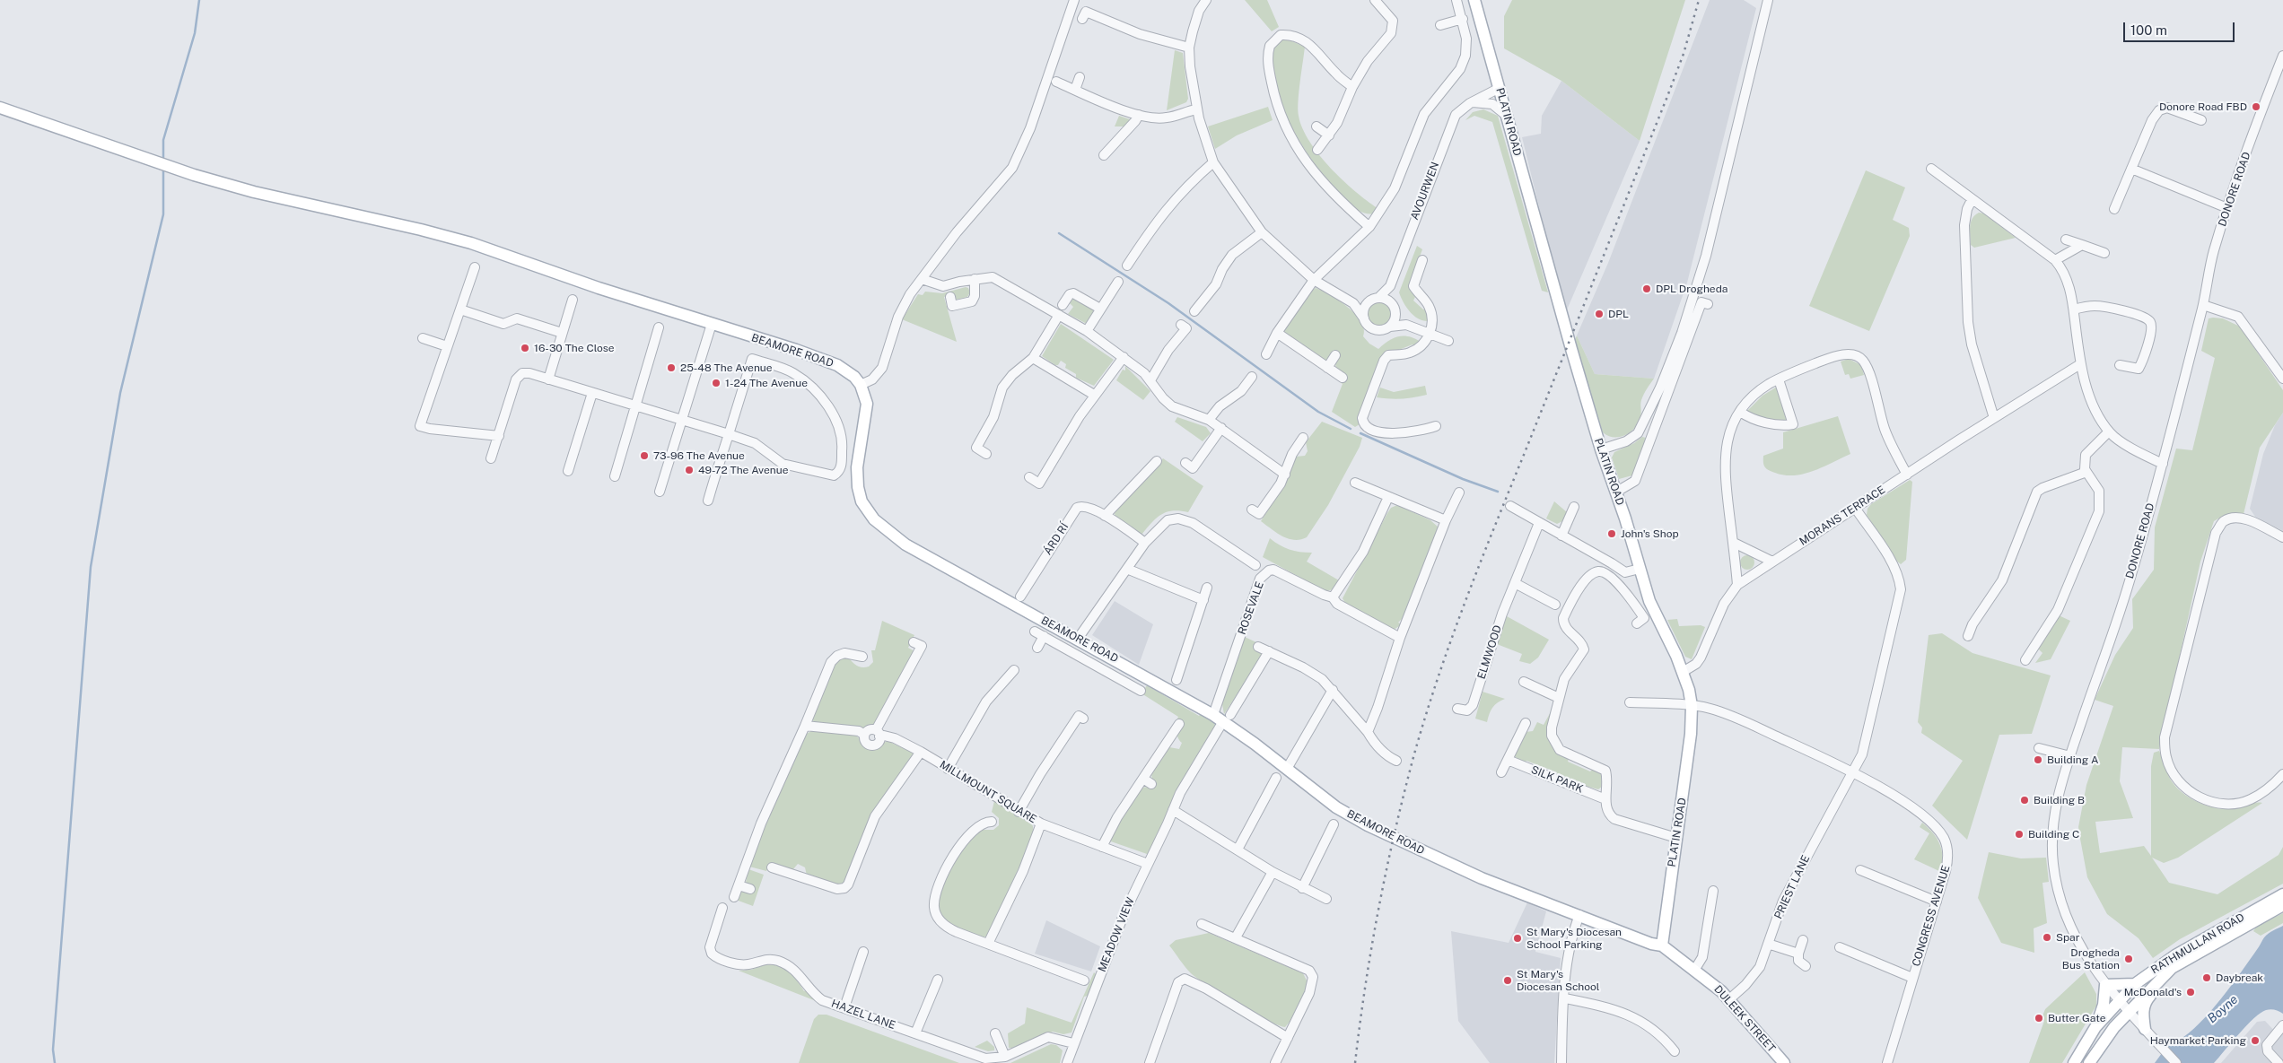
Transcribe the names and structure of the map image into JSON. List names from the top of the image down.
{
  "streets": {
    "main road": [
      "PLATIN ROAD",
      "BEAMORE ROAD",
      "RATHMULLAN ROAD",
      "DULEEK STREET"
    ],
    "street": [
      "DONORE ROAD",
      "AVOURWEN",
      "MORANS TERRACE",
      "ÁRD RÍ",
      "ROSEVALE",
      "ELMWOOD",
      "SILK PARK",
      "MILLMOUNT SQUARE",
      "PRIEST LANE",
      "CONGRESS AVENUE",
      "MEADOW VIEW",
      "HAZEL LANE"
    ]
  },
  "crossings": [
    ["PLATIN ROAD", "AVOURWEN"],
    ["PLATIN ROAD", "BEAMORE ROAD"],
    ["PLATIN ROAD", "MORANS TERRACE"],
    ["PLATIN ROAD", "CONGRESS AVENUE"],
    ["PLATIN ROAD", "DULEEK STREET"],
    ["DONORE ROAD", "RATHMULLAN ROAD"],
    ["BEAMORE ROAD", "ROSEVALE"],
    ["BEAMORE ROAD", "MEADOW VIEW"],
    ["BEAMORE ROAD", "DULEEK STREET"],
    ["MORANS TERRACE", "PRIEST LANE"],
    ["MILLMOUNT SQUARE", "MEADOW VIEW"],
    ["PRIEST LANE", "CONGRESS AVENUE"],
    ["PRIEST LANE", "DULEEK STREET"],
    ["MEADOW VIEW", "HAZEL LANE"]
  ],
  "water": ["Boyne"],
  "places": [
    "Donore Road FBD",
    "DPL Drogheda",
    "DPL",
    "16-30 The Close",
    "25-48 The Avenue",
    "1-24 The Avenue",
    "73-96 The Avenue",
    "49-72 The Avenue",
    "John's Shop",
    "Building A",
    "Building B",
    "Building C",
    "Spar",
    "St Mary's Diocesan School Parking",
    "Drogheda Bus Station",
    "Daybreak",
    "St Mary's Diocesan School",
    "McDonald's",
    "Butter Gate",
    "Haymarket Parking"
  ],
  "scale_bar": "100 m"
}
